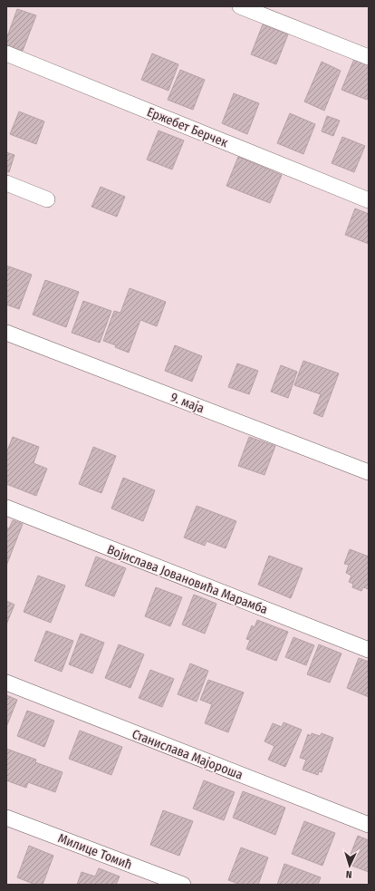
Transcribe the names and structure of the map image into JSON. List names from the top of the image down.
{
  "streets": {
    "street": [
      "Ержебет Берчек",
      "9. маја",
      "Војислава Јовановића Марамба",
      "Станислава Мајороша",
      "Милице Томић"
    ]
  },
  "north": "bottom"
}
